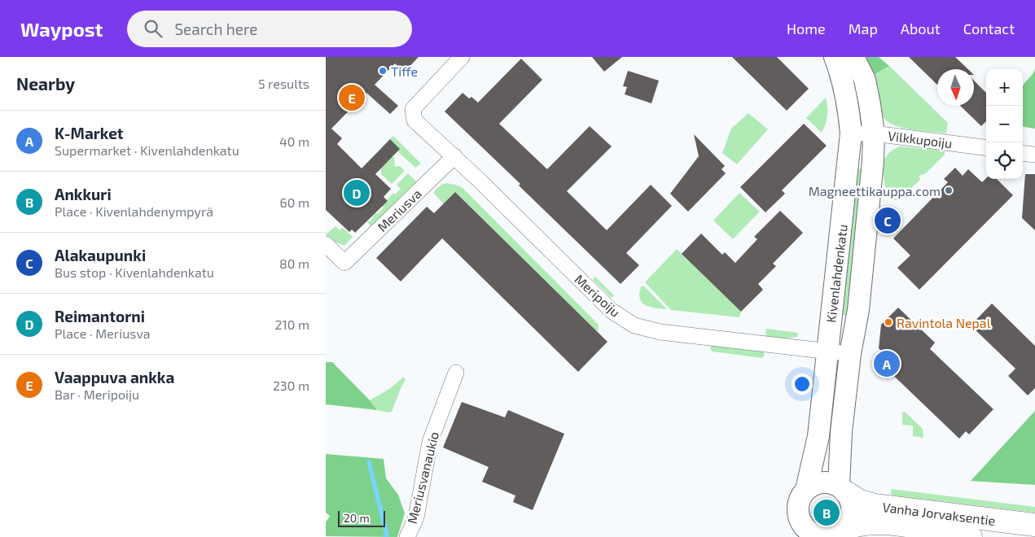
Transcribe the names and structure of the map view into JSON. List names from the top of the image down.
{
  "streets": {
    "main road": ["Vanha Jorvaksentie"],
    "street": [
      "Vilkkupoiju",
      "Meriusva",
      "Kivenlahdenkatu",
      "Meripoiju",
      "Meriusvanaukio"
    ]
  },
  "crossings": [
    ["Vilkkupoiju", "Kivenlahdenkatu"],
    ["Meriusva", "Meripoiju"],
    ["Kivenlahdenkatu", "Meripoiju"],
    ["Kivenlahdenkatu", "Vanha Jorvaksentie"]
  ],
  "places": ["Tiffe", "Magneettikauppa.com", "Ravintola Nepal"],
  "scale_bar": "20 m",
  "north": "bottom",
  "page": {
    "header": "Waypost",
    "search": "Search here",
    "nav": [
      "Home",
      "Map",
      "About",
      "Contact"
    ],
    "heading": ["Nearby", "5 results"],
    "map_buttons": ["+", "−"],
    "pins": [
      "E",
      "D",
      "C",
      "A",
      "B"
    ],
    "list": [
      {
        "mark": "A",
        "name": "K-Market",
        "note": "Supermarket · Kivenlahdenkatu",
        "value": "40 m"
      },
      {
        "mark": "B",
        "name": "Ankkuri",
        "note": "Place · Kivenlahdenympyrä",
        "value": "60 m"
      },
      {
        "mark": "C",
        "name": "Alakaupunki",
        "note": "Bus stop · Kivenlahdenkatu",
        "value": "80 m"
      },
      {
        "mark": "D",
        "name": "Reimantorni",
        "note": "Place · Meriusva",
        "value": "210 m"
      },
      {
        "mark": "E",
        "name": "Vaappuva ankka",
        "note": "Bar · Meripoiju",
        "value": "230 m"
      }
    ],
    "scale": "20 m"
  }
}
